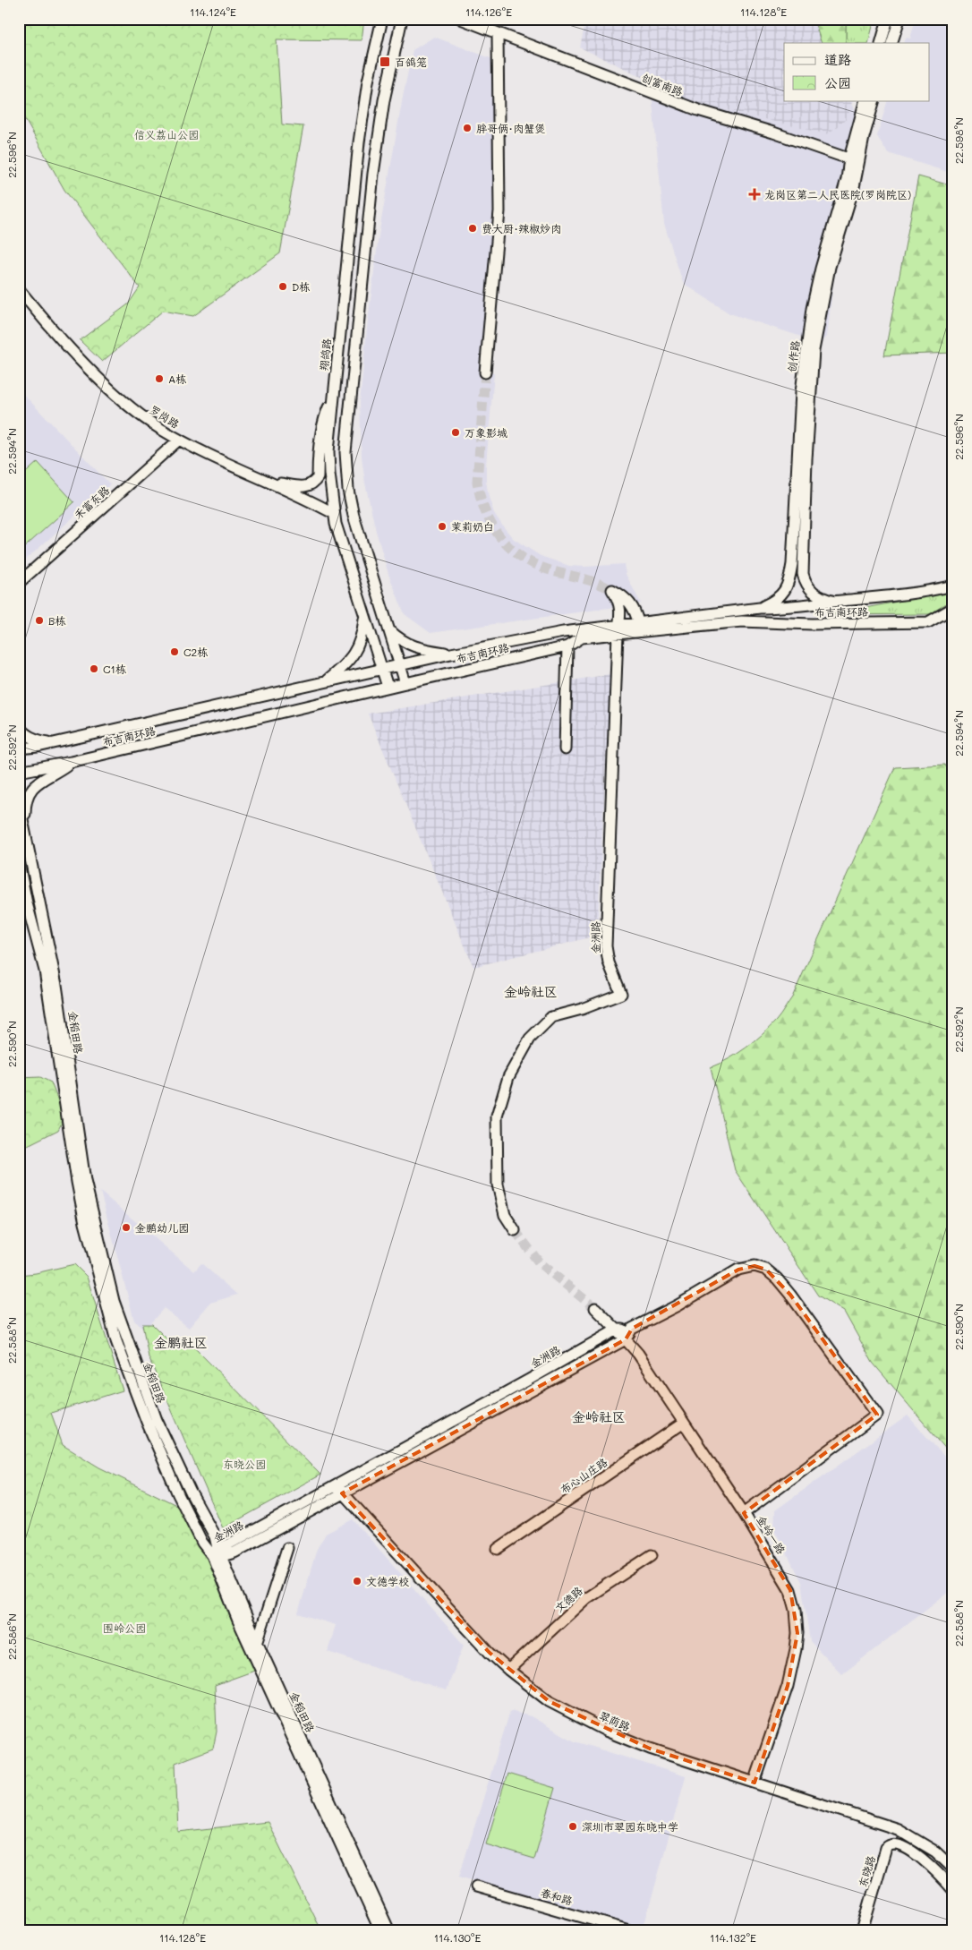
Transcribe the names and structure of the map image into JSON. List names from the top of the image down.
{
  "streets": {
    "street": [
      "创富南路",
      "翔鸽路",
      "创作路",
      "罗岗路",
      "禾富东路",
      "布吉南环路",
      "金洲路",
      "金稻田路",
      "布心山庄路",
      "金岭一路",
      "文德路",
      "翠荫路",
      "东晓路",
      "春和路"
    ]
  },
  "crossings": [
    ["创富南路", "创作路"],
    ["翔鸽路", "罗岗路"],
    ["翔鸽路", "布吉南环路"],
    ["创作路", "布吉南环路"],
    ["罗岗路", "禾富东路"],
    ["布吉南环路", "金洲路"],
    ["金洲路", "金稻田路"],
    ["金洲路", "金岭一路"],
    ["金洲路", "翠荫路"],
    ["布心山庄路", "金岭一路"],
    ["金岭一路", "翠荫路"],
    ["文德路", "翠荫路"]
  ],
  "districts": ["金岭社区", "金鹏社区", "金岭社区"],
  "parks": ["信义荔山公园", "东晓公园", "围岭公园"],
  "places": {
    "transit": ["百鸽笼"],
    "other": [
      "胖哥俩·肉蟹煲",
      "费大厨·辣椒炒肉",
      "D栋",
      "A栋",
      "万象影城",
      "茉莉奶白",
      "B栋",
      "C2栋",
      "C1栋",
      "金鹏幼儿园",
      "文德学校",
      "深圳市翠园东晓中学"
    ],
    "health": ["龙岗区第二人民医院(罗岗院区)"]
  },
  "legend": ["道路", "公园"],
  "coordinates": [
    "114.124°E",
    "114.126°E",
    "114.128°E",
    "22.598°N",
    "22.596°N",
    "22.594°N",
    "22.592°N",
    "22.590°N",
    "22.588°N",
    "22.586°N",
    "114.130°E",
    "114.132°E"
  ]
}
